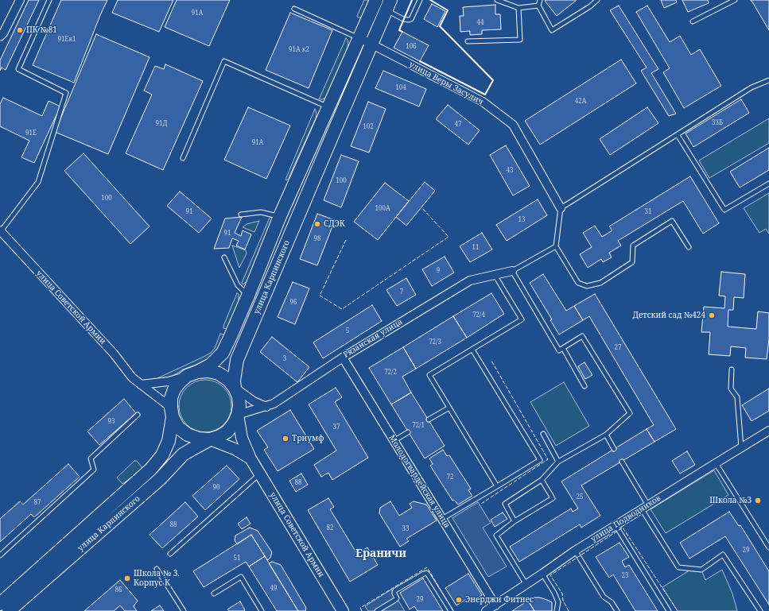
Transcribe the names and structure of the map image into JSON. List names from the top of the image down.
{
  "streets": {
    "main road": ["улица Карпинского"],
    "street": [
      "улица Веры Засулич",
      "улица Советской Армии",
      "Рязанская улица",
      "Молодогвардейская улица",
      "улица Подводников"
    ]
  },
  "crossings": [
    ["улица Веры Засулич", "улица Карпинского"],
    ["улица Карпинского", "улица Советской Армии"],
    ["улица Карпинского", "Рязанская улица"],
    ["улица Советской Армии", "Рязанская улица"],
    ["Рязанская улица", "Молодогвардейская улица"],
    ["Молодогвардейская улица", "улица Подводников"]
  ],
  "districts": ["Ераничи"],
  "places": [
    "ПК №81",
    "СДЭК",
    "Детский сад №424",
    "Триумф",
    "Школа №3",
    "Школа № 3. Корпус К",
    "Энерджи Фитнес"
  ],
  "house_numbers": [
    "91А",
    "44",
    "91Ек1",
    "106",
    "91А к2",
    "104",
    "42А",
    "33Б",
    "91Д",
    "47",
    "102",
    "91Е",
    "91А",
    "43",
    "100",
    "100",
    "100А",
    "91",
    "31",
    "13",
    "91",
    "98",
    "11",
    "9",
    "7",
    "96",
    "72/4",
    "5",
    "72/3",
    "27",
    "3",
    "72/2",
    "93",
    "72/1",
    "37",
    "72",
    "88",
    "90",
    "25",
    "87",
    "88",
    "82",
    "33",
    "29",
    "51",
    "23",
    "49",
    "86",
    "29"
  ]
}
